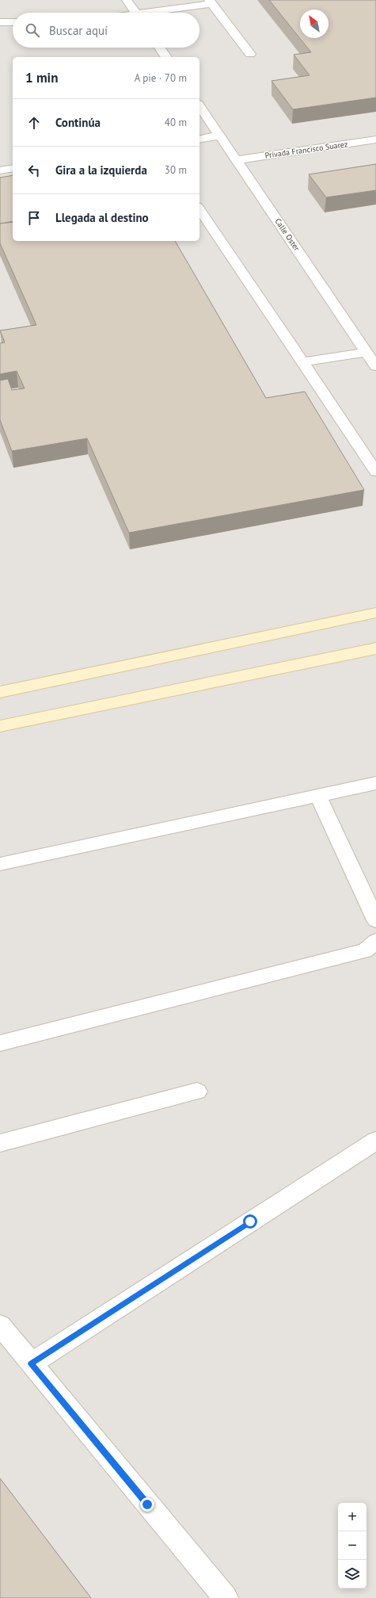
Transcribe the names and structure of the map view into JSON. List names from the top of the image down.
{
  "streets": {
    "lane": ["Privada Francisco Suarez", "Calle Oster"]
  },
  "crossings": [
    ["Privada Francisco Suarez", "Calle Oster"]
  ],
  "north": "top left",
  "page": {
    "search": "Buscar aquí",
    "heading": ["1 min", "A pie · 70 m"],
    "list": [
      ["Continúa", "40 m"],
      ["Gira a la izquierda", "30 m"],
      "Llegada al destino"
    ],
    "map_buttons": ["+", "−"]
  }
}
